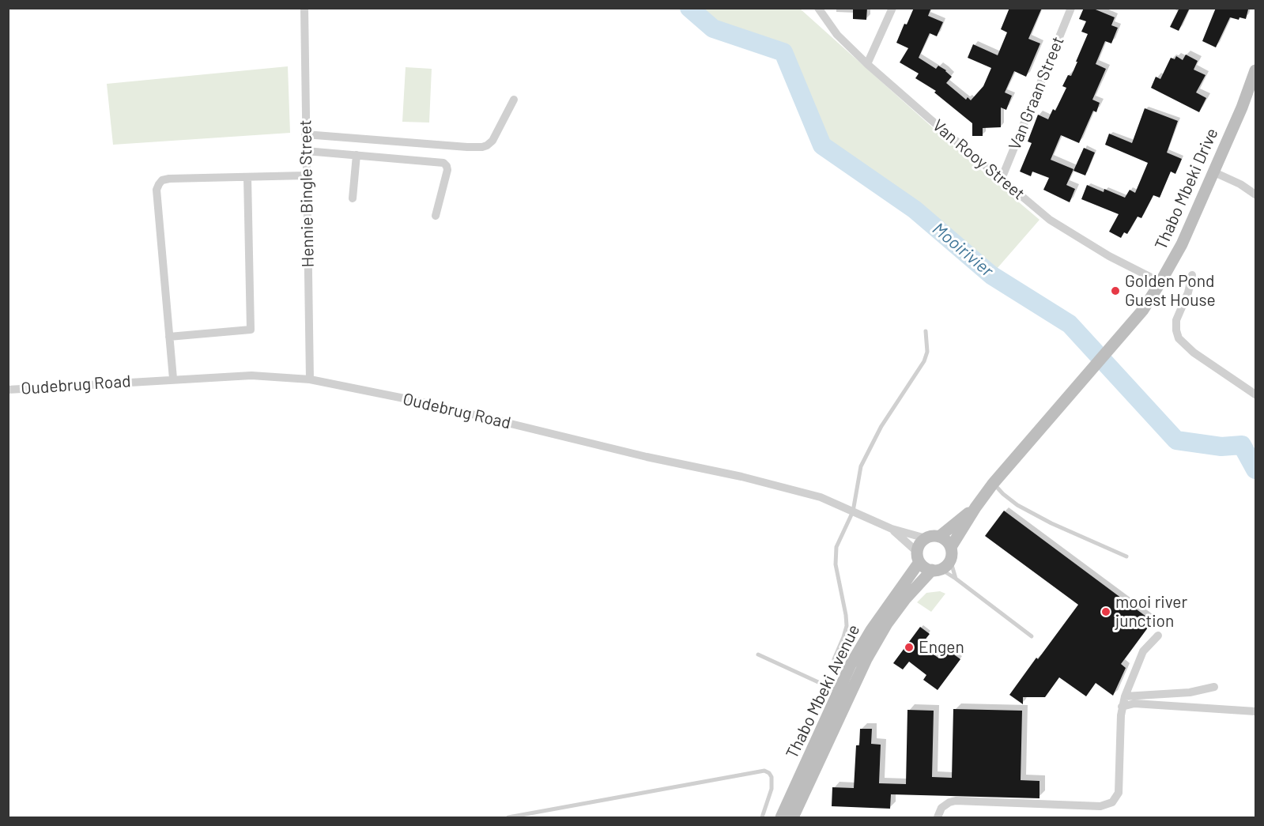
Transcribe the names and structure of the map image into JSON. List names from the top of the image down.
{
  "streets": {
    "main road": ["Thabo Mbeki Drive", "Thabo Mbeki Avenue"],
    "street": [
      "Van Graan Street",
      "Van Rooy Street",
      "Hennie Bingle Street",
      "Oudebrug Road"
    ]
  },
  "crossings": [
    ["Van Graan Street", "Van Rooy Street"],
    ["Van Rooy Street", "Thabo Mbeki Drive"],
    ["Hennie Bingle Street", "Oudebrug Road"],
    ["Oudebrug Road", "Thabo Mbeki Avenue"]
  ],
  "water": ["Mooirivier"],
  "places": ["Golden Pond Guest House", "mooi river junction", "Engen"]
}
